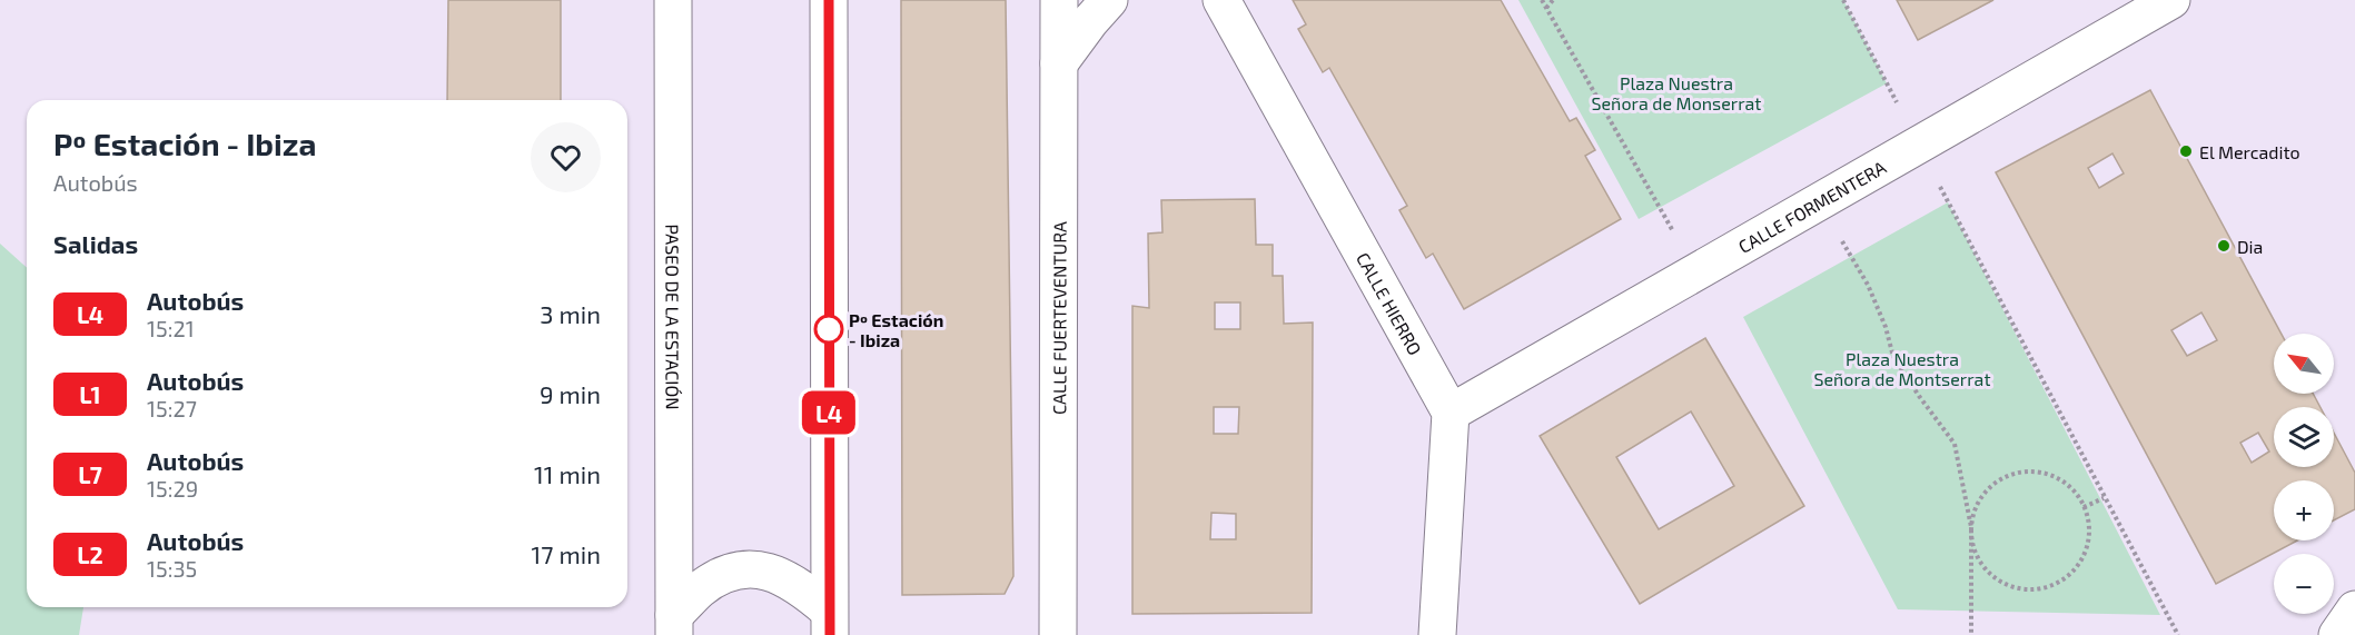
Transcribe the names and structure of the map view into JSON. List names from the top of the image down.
{
  "streets": {
    "street": [
      "CALLE FORMENTERA",
      "CALLE HIERRO",
      "PASEO DE LA ESTACIÓN",
      "CALLE FUERTEVENTURA"
    ]
  },
  "crossings": [
    ["CALLE FORMENTERA", "CALLE HIERRO"]
  ],
  "parks": ["Plaza Nuestra Señora de Monserrat", "Plaza Nuestra Señora de Montserrat"],
  "places": ["El Mercadito", "Dia", "Pº Estación - Ibiza"],
  "lines": ["bus line L4"],
  "north": "top left",
  "page": {
    "on_map": "L4",
    "heading": [
      ["Pº Estación - Ibiza", "Autobús"],
      "Salidas"
    ],
    "list": [
      {
        "mark": "L4",
        "name": "Autobús",
        "note": "15:21",
        "value": "3 min"
      },
      {
        "mark": "L1",
        "name": "Autobús",
        "note": "15:27",
        "value": "9 min"
      },
      {
        "mark": "L7",
        "name": "Autobús",
        "note": "15:29",
        "value": "11 min"
      },
      {
        "mark": "L2",
        "name": "Autobús",
        "note": "15:35",
        "value": "17 min"
      }
    ],
    "map_buttons": ["+", "−"]
  }
}
